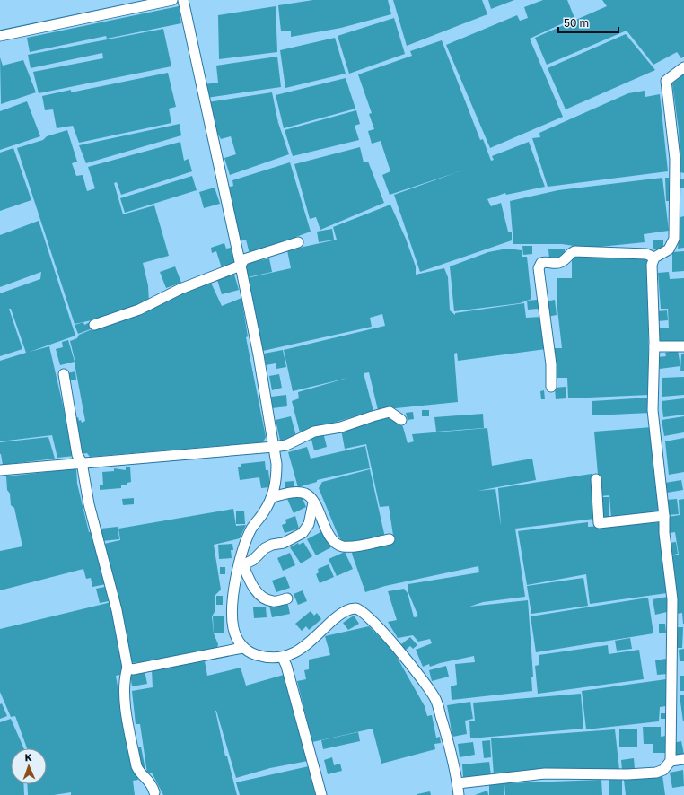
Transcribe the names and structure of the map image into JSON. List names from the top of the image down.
{
  "scale_bar": "50 m",
  "north": "top"
}
